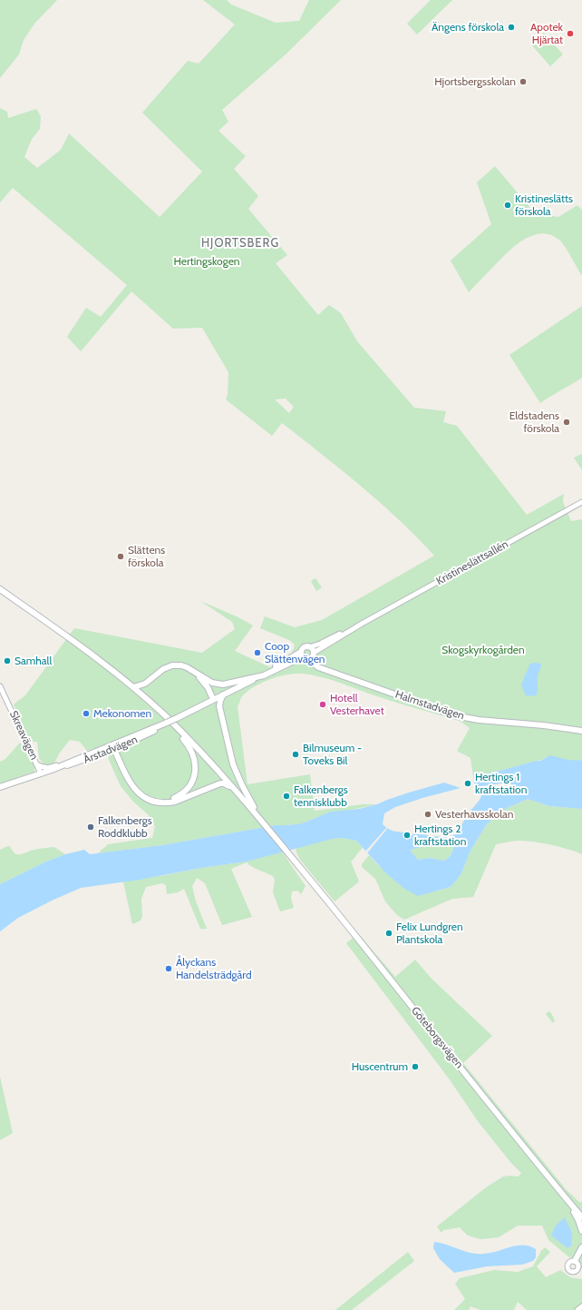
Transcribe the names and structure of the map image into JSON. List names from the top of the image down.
{
  "streets": {
    "main road": ["Halmstadvägen", "Årstadvägen", "Göteborgsvägen"],
    "street": ["Kristineslättsallén", "Skreavägen"]
  },
  "crossings": [
    ["Kristineslättsallén", "Halmstadvägen"],
    ["Kristineslättsallén", "Årstadvägen"],
    ["Halmstadvägen", "Årstadvägen"],
    ["Skreavägen", "Årstadvägen"]
  ],
  "districts": ["HJORTSBERG"],
  "parks": ["Hertingskogen", "Skogskyrkogården"],
  "places": [
    "Ängens förskola",
    "Apotek Hjärtat",
    "Hjortsbergsskolan",
    "Kristineslätts förskola",
    "Eldstadens förskola",
    "Slättens förskola",
    "Coop Slättenvägen",
    "Samhall",
    "Hotell Vesterhavet",
    "Mekonomen",
    "Bilmuseum - Toveks Bil",
    "Hertings 1 kraftstation",
    "Falkenbergs tennisklubb",
    "Vesterhavsskolan",
    "Falkenbergs Roddklubb",
    "Hertings 2 kraftstation",
    "Felix Lundgren Plantskola",
    "Ålyckans Handelsträdgård",
    "Huscentrum"
  ]
}
